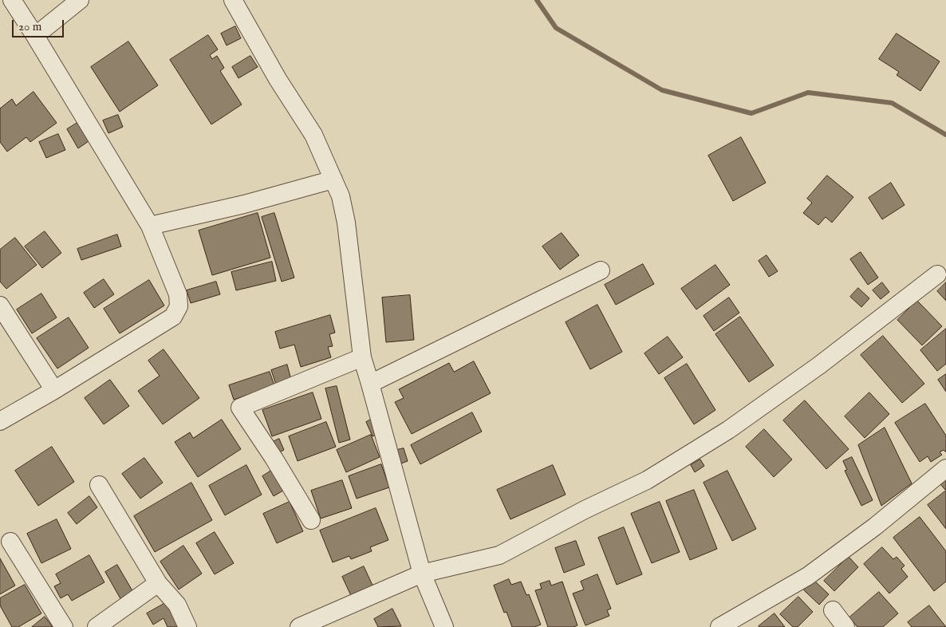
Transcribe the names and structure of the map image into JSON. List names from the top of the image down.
{
  "scale_bar": "20 m"
}
